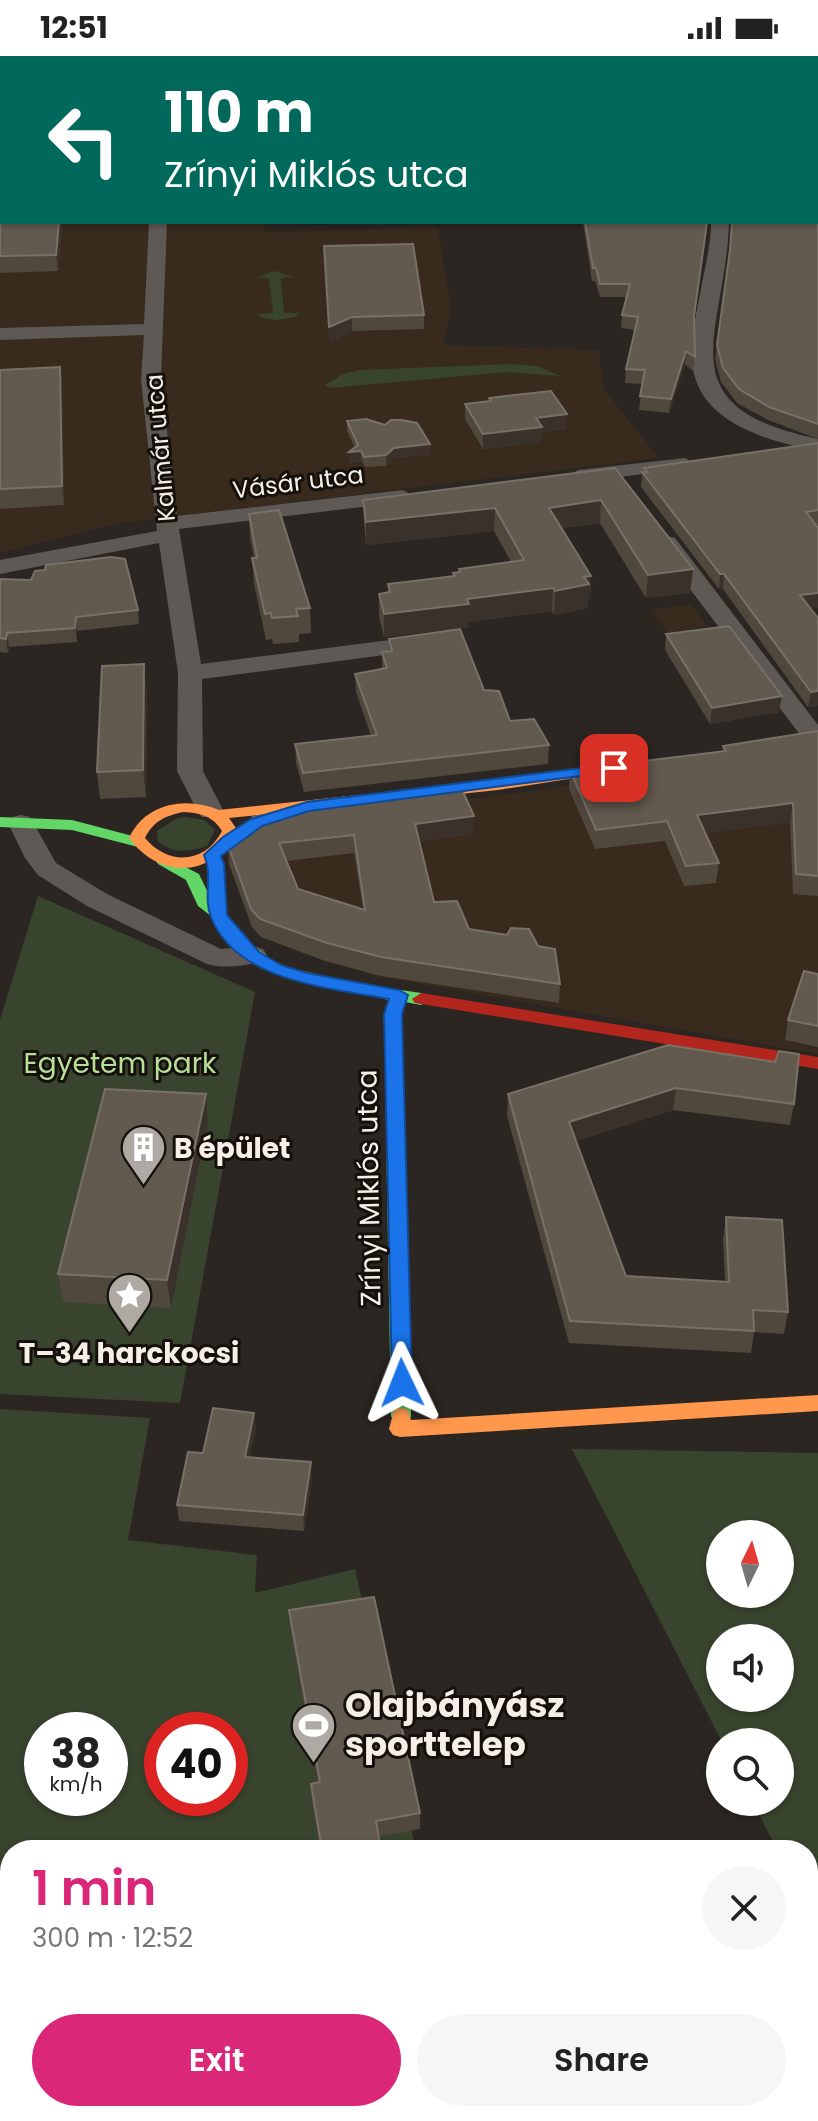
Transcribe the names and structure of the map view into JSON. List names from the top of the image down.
{
  "streets": {
    "street": ["Kalmár utca", "Vásár utca", "Zrínyi Miklós utca"]
  },
  "crossings": [
    ["Kalmár utca", "Vásár utca"]
  ],
  "parks": ["Egyetem park"],
  "places": {
    "building": ["B épület"],
    "place": ["T–34 harckocsi"],
    "sports": ["Olajbányász sporttelep"]
  },
  "north": "top",
  "page": {
    "status": "12:51",
    "turn": ["110 m", "Zrínyi Miklós utca"],
    "speed": "38 km/h",
    "limit": "40",
    "heading": ["1 min", "300 m · 12:52"],
    "buttons": ["Exit", "Share"]
  }
}
